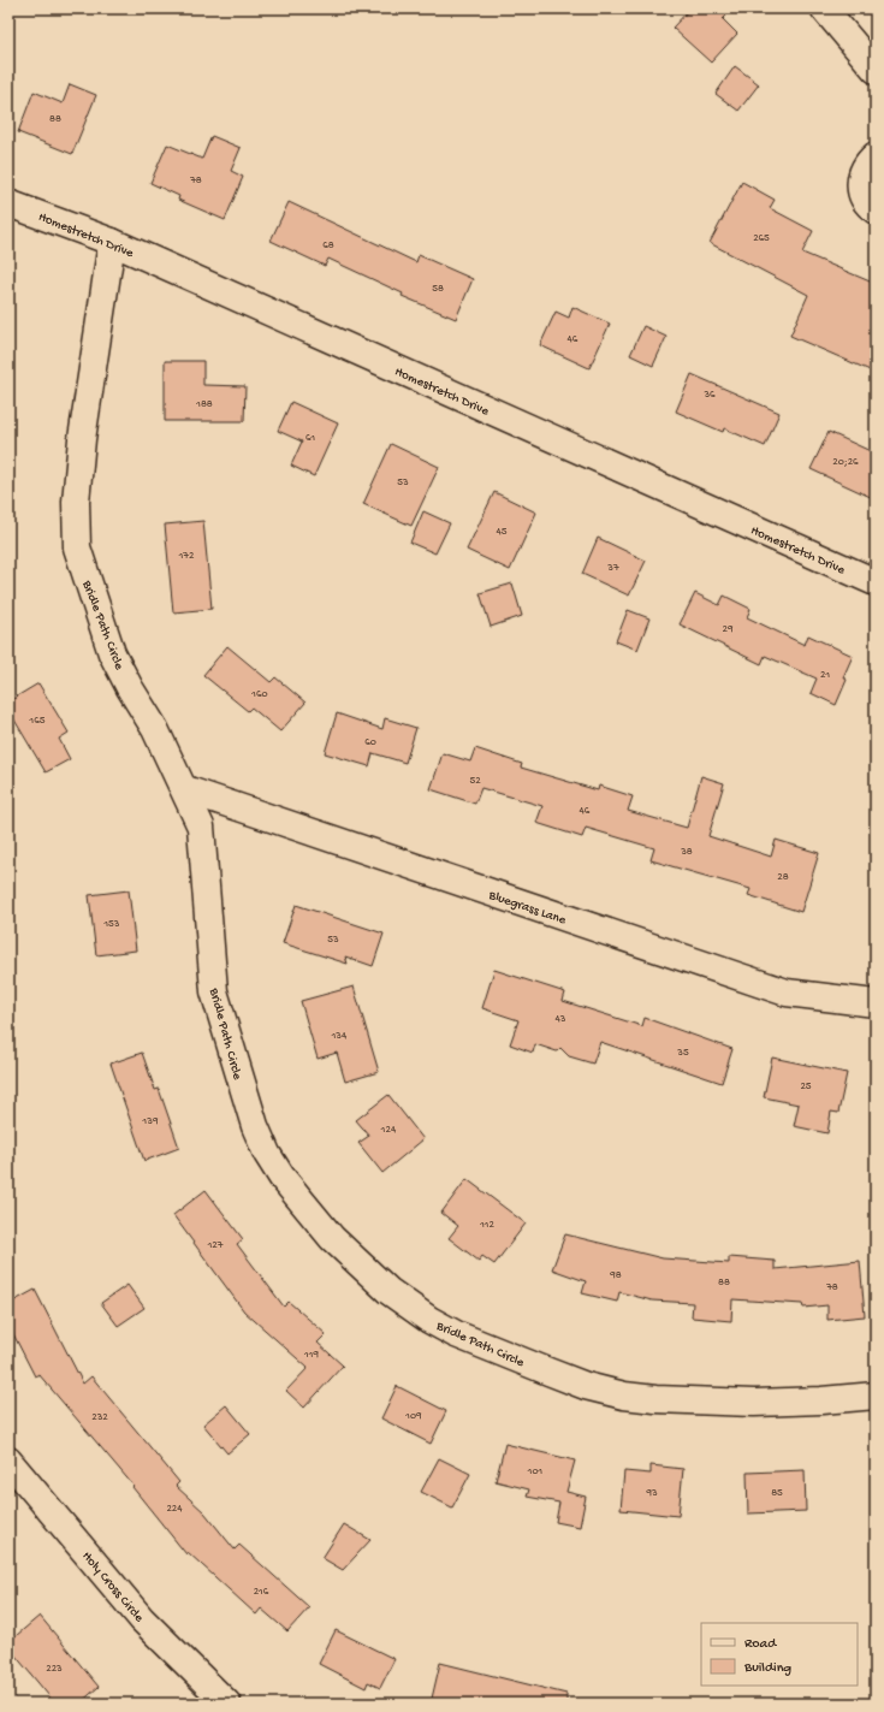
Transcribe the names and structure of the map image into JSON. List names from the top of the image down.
{
  "streets": {
    "street": [
      "Homestretch Drive",
      "Bridle Path Circle",
      "Bluegrass Lane",
      "Holy Cross Circle"
    ]
  },
  "crossings": [
    ["Homestretch Drive", "Bridle Path Circle"],
    ["Bridle Path Circle", "Bluegrass Lane"]
  ],
  "house_numbers": [
    "88",
    "78",
    "265",
    "68",
    "58",
    "46",
    "36",
    "188",
    "61",
    "20;26",
    "53",
    "45",
    "172",
    "37",
    "29",
    "21",
    "160",
    "165",
    "60",
    "52",
    "46",
    "38",
    "28",
    "153",
    "53",
    "43",
    "134",
    "35",
    "25",
    "139",
    "124",
    "112",
    "127",
    "98",
    "88",
    "78",
    "119",
    "109",
    "232",
    "101",
    "93",
    "85",
    "224",
    "216",
    "223"
  ],
  "legend": ["Road", "Building"]
}
